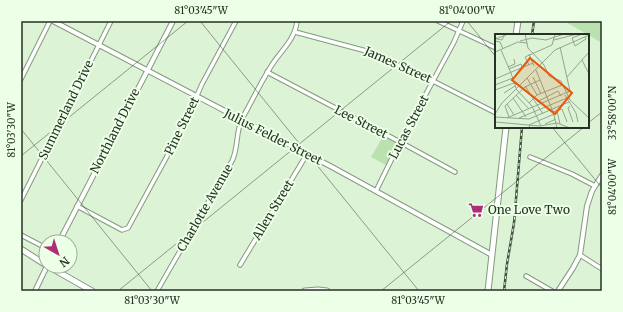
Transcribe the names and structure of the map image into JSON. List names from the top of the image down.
{
  "streets": {
    "street": [
      "James Street",
      "Summerland Drive",
      "Lee Street",
      "Pine Street",
      "Lucas Street",
      "Northland Drive",
      "Julius Felder Street",
      "Charlotte Avenue",
      "Allen Street"
    ]
  },
  "crossings": [
    ["James Street", "Lucas Street"],
    ["James Street", "Charlotte Avenue"],
    ["Summerland Drive", "Julius Felder Street"],
    ["Lee Street", "Lucas Street"],
    ["Lee Street", "Charlotte Avenue"],
    ["Pine Street", "Northland Drive"],
    ["Pine Street", "Julius Felder Street"],
    ["Lucas Street", "Julius Felder Street"],
    ["Northland Drive", "Julius Felder Street"],
    ["Julius Felder Street", "Charlotte Avenue"],
    ["Julius Felder Street", "Allen Street"]
  ],
  "places": {
    "supermarket": ["One Love Two"]
  },
  "north": "bottom right",
  "coordinates": [
    "81°03'45\"W",
    "81°04'00\"W",
    "33°58'00\"N",
    "81°03'30\"W"
  ]
}
